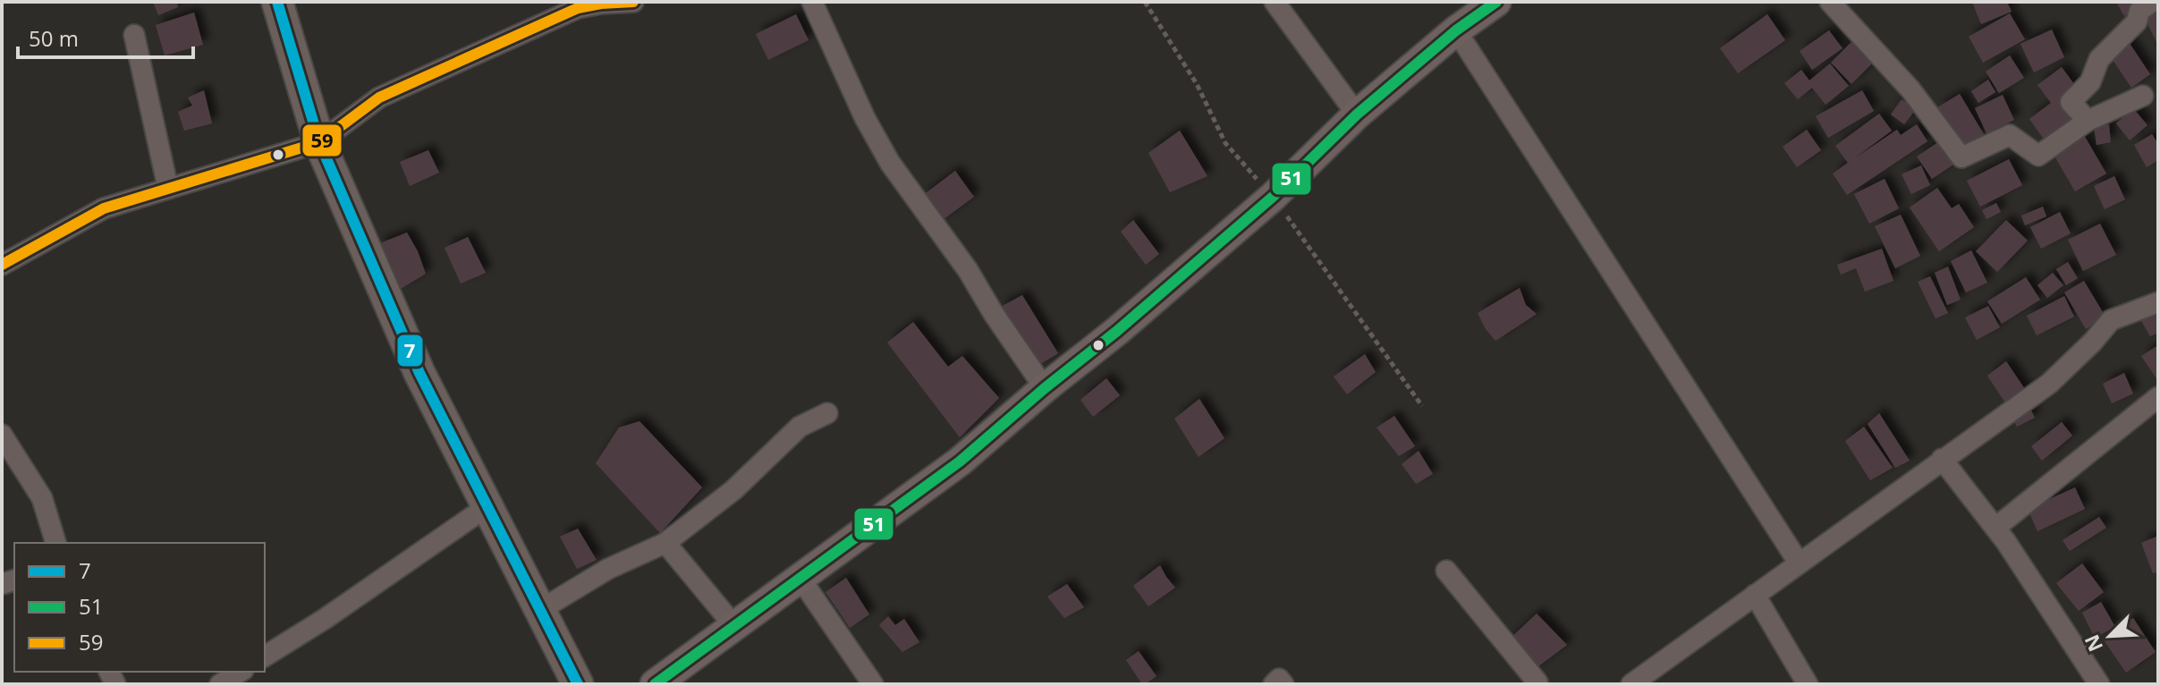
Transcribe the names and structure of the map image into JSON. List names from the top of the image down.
{
  "lines": ["transit line 7", "transit line 51", "transit line 59"],
  "legend": ["7", "51", "59"],
  "scale_bar": "50 m",
  "north": "bottom left"
}
